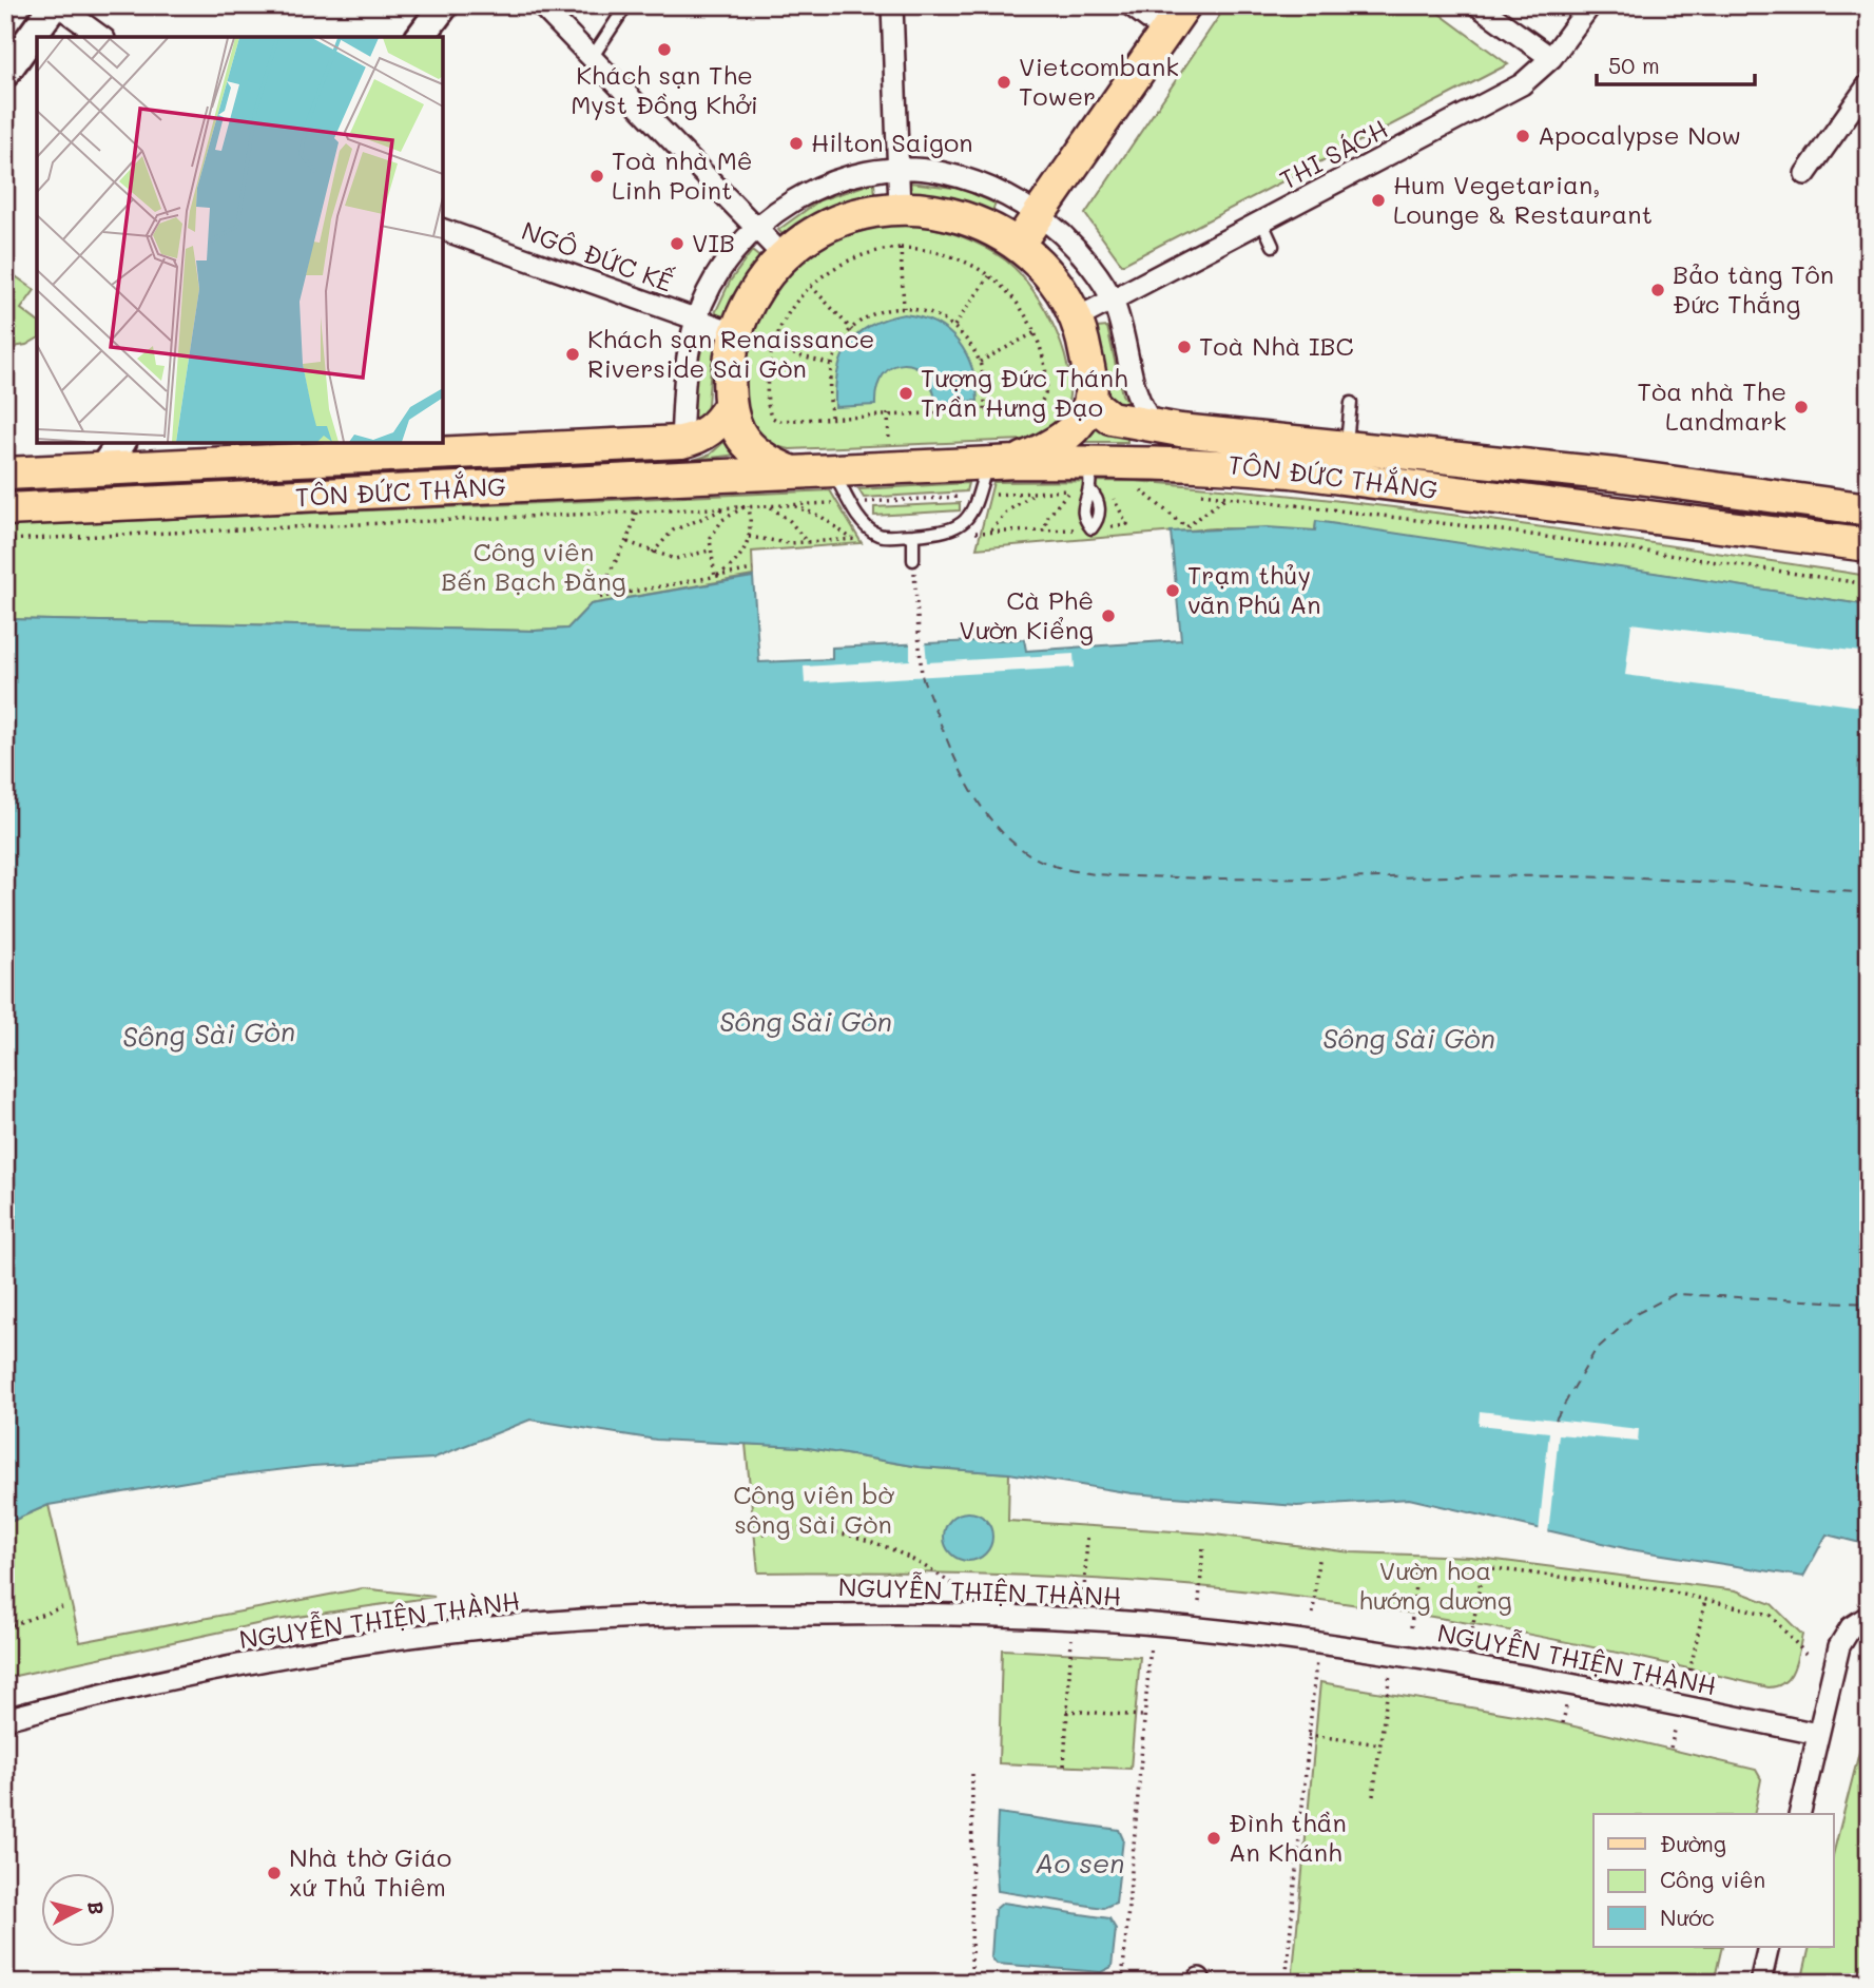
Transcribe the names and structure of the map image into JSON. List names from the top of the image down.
{
  "streets": {
    "main road": ["TÔN ĐỨC THẮNG", "TÔN ÐỨC THẮNG"],
    "street": ["THI SÁCH", "NGÔ ÐỨC KẾ", "NGUYỄN THIỆN THÀNH"]
  },
  "crossings": [
    ["TÔN ĐỨC THẮNG", "TÔN ÐỨC THẮNG"]
  ],
  "water": ["Sông Sài Gòn", "Ao sen"],
  "parks": ["Công viên Bến Bạch Đằng", "Công viên bờ sông Sài Gòn", "Vườn hoa hướng dương"],
  "places": [
    "Khách sạn The Myst Đồng Khởi",
    "Vietcombank Tower",
    "Apocalypse Now",
    "Hilton Saigon",
    "Toà nhà Mê Linh Point",
    "Hum Vegetarian, Lounge & Restaurant",
    "VIB",
    "Bảo tàng Tôn Đức Thắng",
    "Toà Nhà IBC",
    "Khách sạn Renaissance Riverside Sài Gòn",
    "Tượng Đức Thánh Trần Hưng Đạo",
    "Tòa nhà The Landmark",
    "Trạm thủy văn Phú An",
    "Cà Phê Vườn Kiểng",
    "Đình thần An Khánh",
    "Nhà thờ Giáo xứ Thủ Thiêm"
  ],
  "legend": ["Đường", "Công viên", "Nước"],
  "scale_bar": "50 m",
  "north": "right"
}
